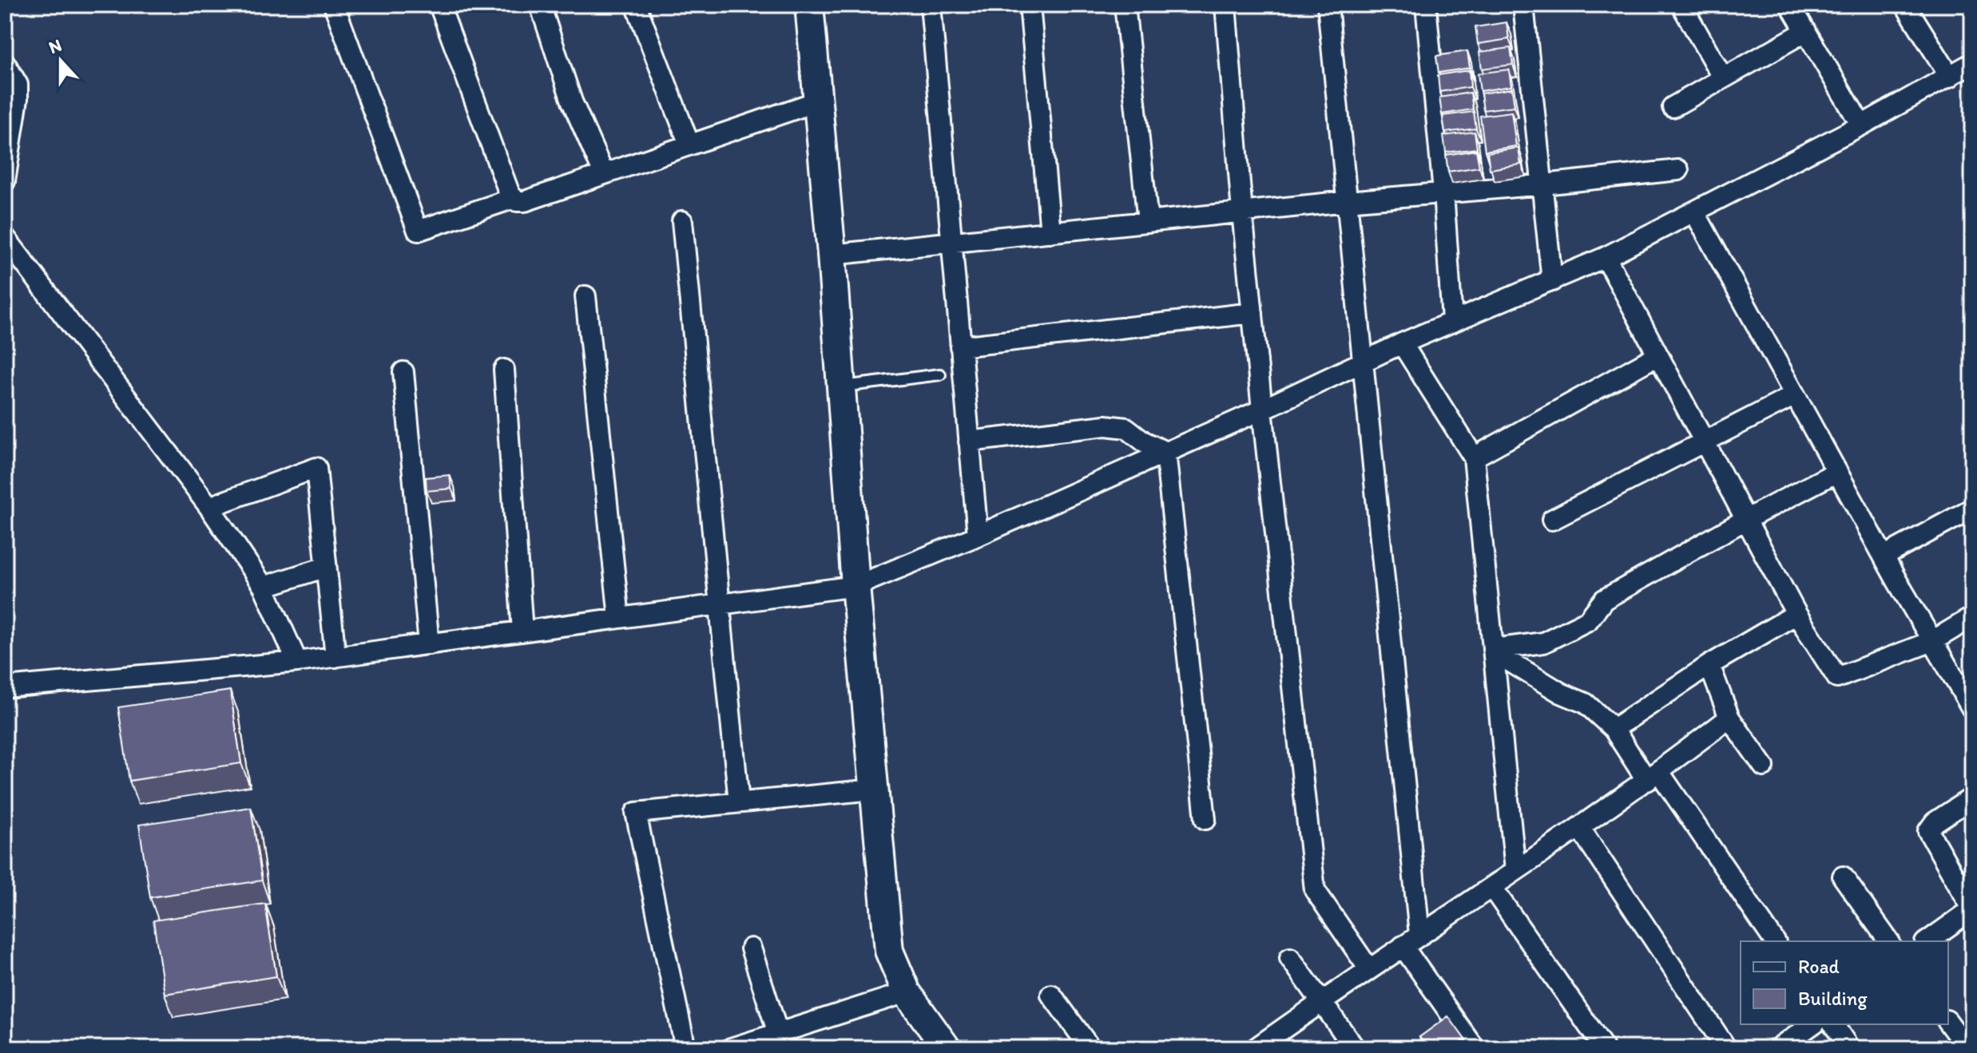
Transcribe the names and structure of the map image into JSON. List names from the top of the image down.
{
  "legend": ["Road", "Building"],
  "north": "top"
}
